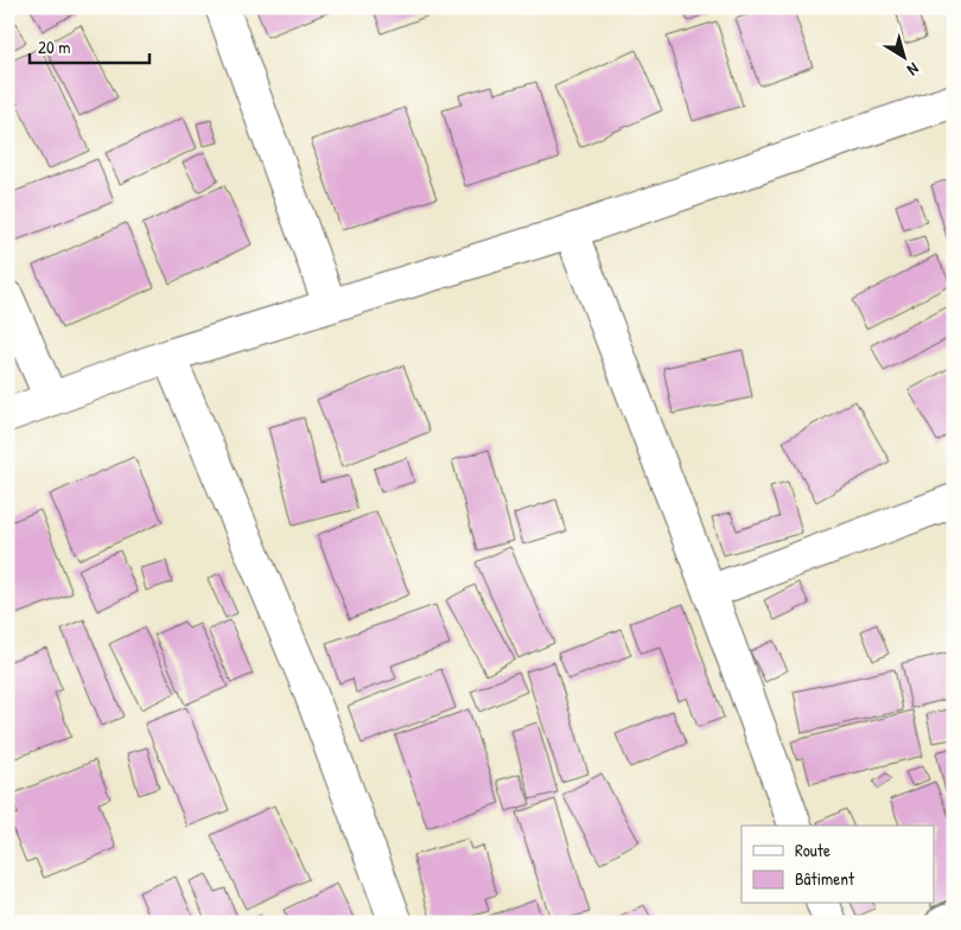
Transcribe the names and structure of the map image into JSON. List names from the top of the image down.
{
  "legend": ["Route", "Bâtiment"],
  "scale_bar": "20 m",
  "north": "bottom right"
}
